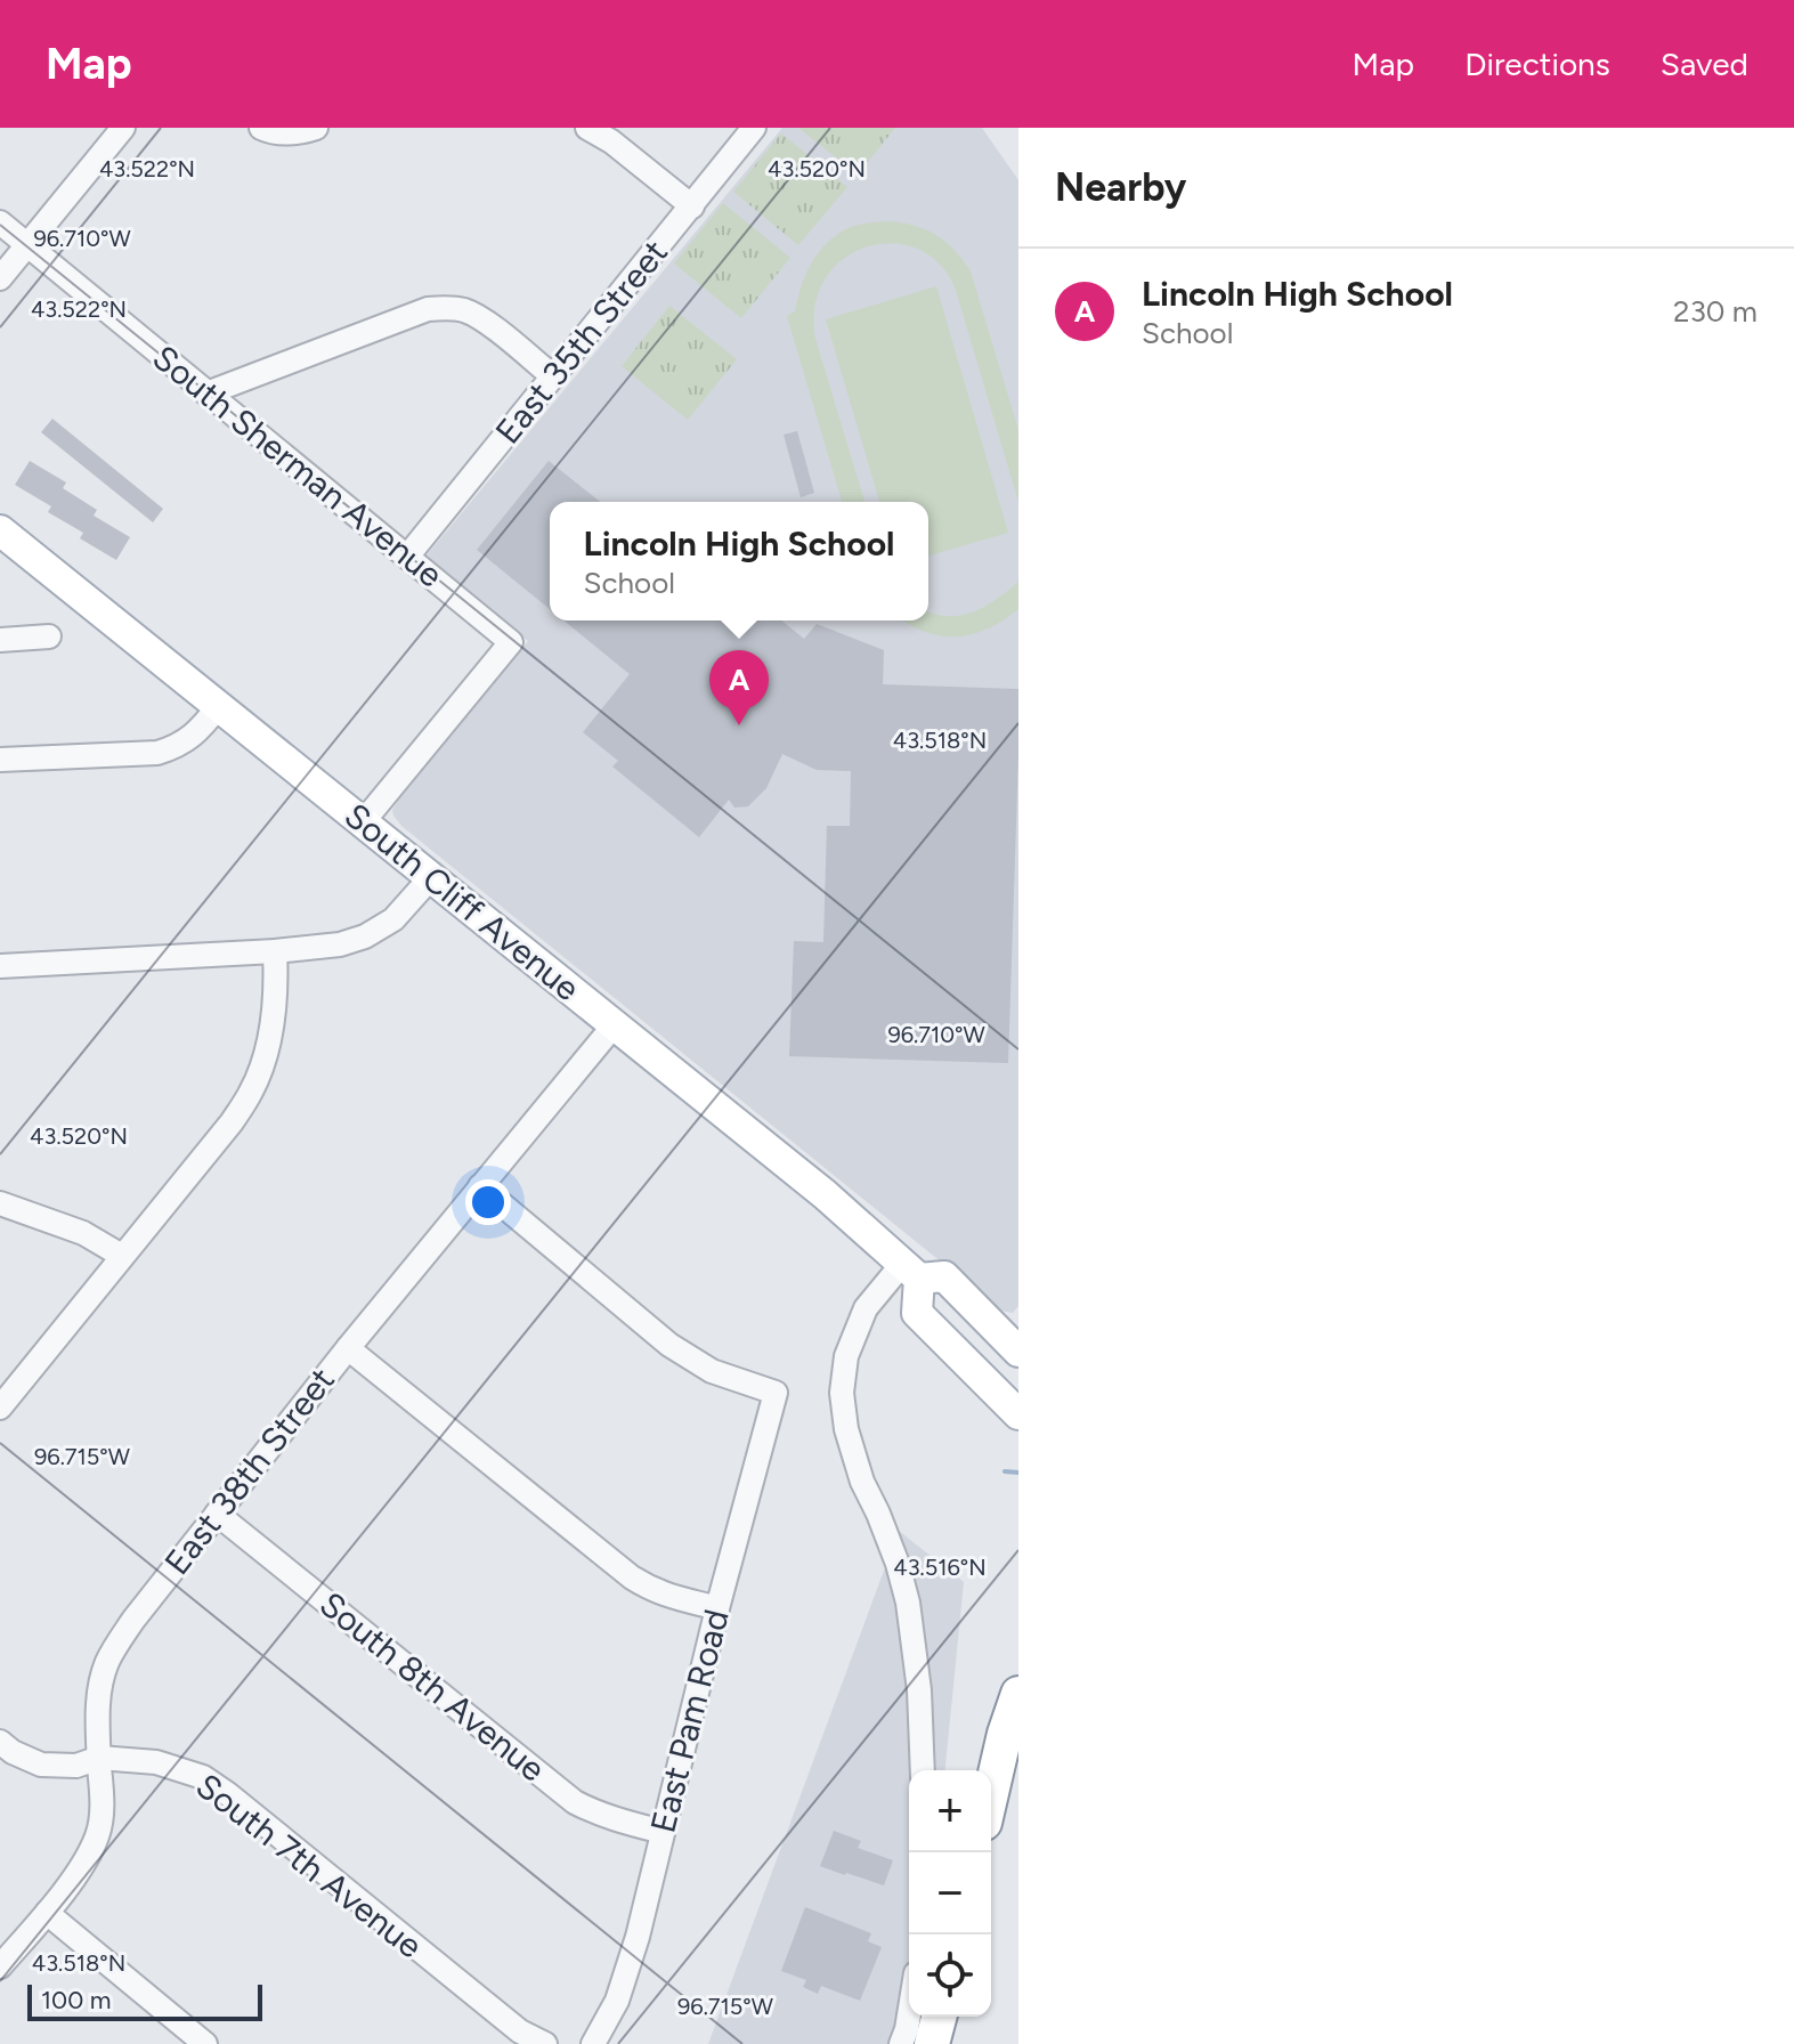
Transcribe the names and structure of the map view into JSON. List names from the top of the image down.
{
  "streets": {
    "main road": ["South Cliff Avenue"],
    "street": [
      "East 35th Street",
      "South Sherman Avenue",
      "East 38th Street",
      "South 8th Avenue",
      "East Pam Road",
      "South 7th Avenue"
    ]
  },
  "crossings": [
    ["East 35th Street", "South Sherman Avenue"],
    ["South Sherman Avenue", "South Cliff Avenue"],
    ["South Cliff Avenue", "East 38th Street"],
    ["East 38th Street", "South 8th Avenue"],
    ["East 38th Street", "East Pam Road"],
    ["East 38th Street", "South 7th Avenue"],
    ["South 8th Avenue", "East Pam Road"]
  ],
  "scale_bar": "100 m",
  "page": {
    "header": "Map",
    "nav": ["Map", "Directions", "Saved"],
    "heading": "Nearby",
    "list": [
      {
        "mark": "A",
        "name": "Lincoln High School",
        "note": "School",
        "value": "230 m"
      }
    ],
    "popup": ["Lincoln High School", "School"],
    "pins": "A",
    "map_buttons": ["+", "−"],
    "scale": "100 m"
  },
  "coordinates": [
    "43.522°N",
    "43.520°N",
    "96.710°W",
    "43.518°N",
    "96.715°W",
    "43.516°N"
  ]
}
